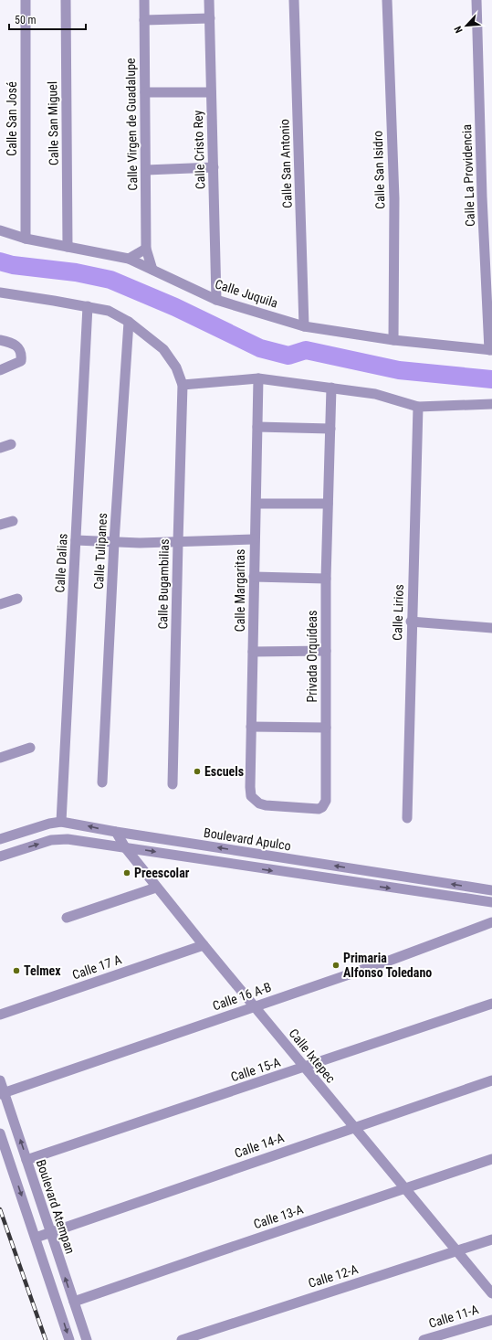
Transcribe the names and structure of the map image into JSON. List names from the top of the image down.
{
  "streets": {
    "street": [
      "Calle San José",
      "Calle San Miguel",
      "Calle Virgen de Guadalupe",
      "Calle Cristo Rey",
      "Calle San Antonio",
      "Calle San Isidro",
      "Calle La Providencia",
      "Calle Juquila",
      "Calle Tulipanes",
      "Calle Dalias",
      "Calle Bugambilias",
      "Calle Margaritas",
      "Calle Lirios",
      "Privada Orquídeas",
      "Boulevard Apulco",
      "Calle 17 A",
      "Calle 16 A-B",
      "Calle Ixtepec",
      "Calle 15-A",
      "Calle 14-A",
      "Boulevard Atempan",
      "Calle 13-A",
      "Calle 12-A",
      "Calle 11-A"
    ]
  },
  "crossings": [
    ["Calle San José", "Calle Juquila"],
    ["Calle San Miguel", "Calle Juquila"],
    ["Calle Virgen de Guadalupe", "Calle Juquila"],
    ["Calle Cristo Rey", "Calle Juquila"],
    ["Calle San Antonio", "Calle Juquila"],
    ["Calle San Isidro", "Calle Juquila"],
    ["Calle La Providencia", "Calle Juquila"],
    ["Calle Tulipanes", "Calle Bugambilias"],
    ["Calle Dalias", "Calle Bugambilias"],
    ["Calle Dalias", "Boulevard Apulco"],
    ["Calle Margaritas", "Privada Orquídeas"],
    ["Boulevard Apulco", "Calle Ixtepec"],
    ["Calle 17 A", "Calle Ixtepec"],
    ["Calle 16 A-B", "Calle Ixtepec"],
    ["Calle 16 A-B", "Boulevard Atempan"],
    ["Calle Ixtepec", "Calle 15-A"],
    ["Calle Ixtepec", "Calle 14-A"],
    ["Calle Ixtepec", "Calle 13-A"],
    ["Calle Ixtepec", "Calle 12-A"],
    ["Calle 15-A", "Boulevard Atempan"],
    ["Calle 14-A", "Boulevard Atempan"],
    ["Boulevard Atempan", "Calle 13-A"]
  ],
  "places": [
    "Escuels",
    "Preescolar",
    "Primaria Alfonso Toledano",
    "Telmex"
  ],
  "scale_bar": "50 m",
  "north": "bottom left"
}
